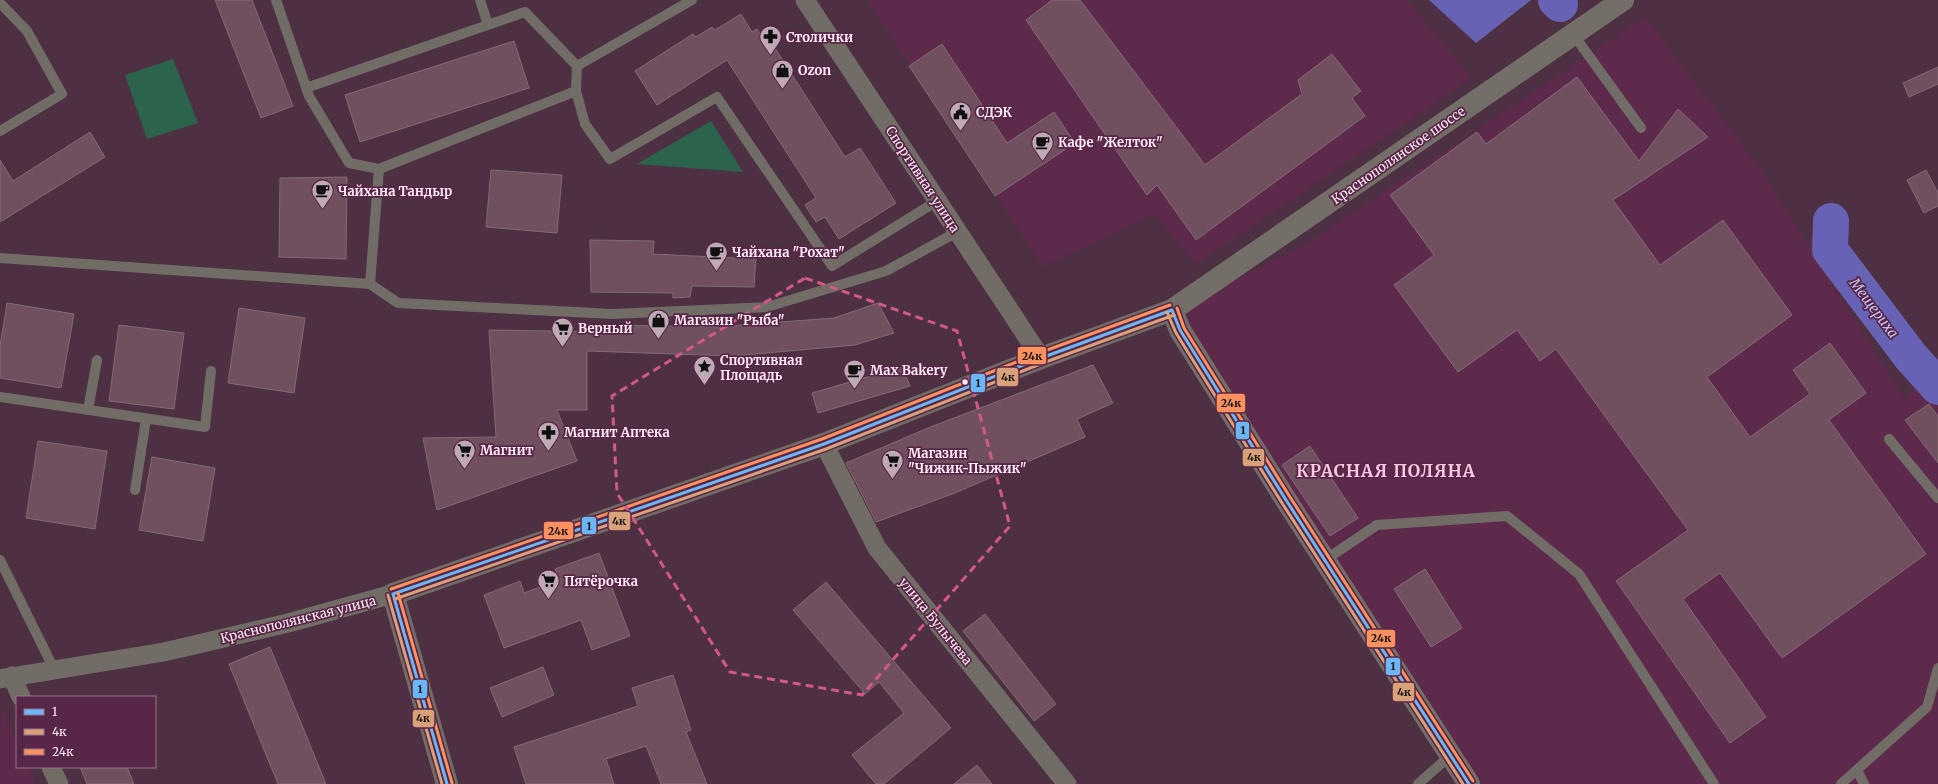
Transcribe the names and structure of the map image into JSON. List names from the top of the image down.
{
  "streets": {
    "main road": ["Краснополянское шоссе"],
    "street": ["Спортивная улица", "Краснополянская улица", "улица Булычева"]
  },
  "crossings": [
    ["Краснополянское шоссе", "Краснополянская улица"],
    ["Спортивная улица", "Краснополянская улица"],
    ["Краснополянская улица", "улица Булычева"]
  ],
  "districts": ["КРАСНАЯ ПОЛЯНА"],
  "water": ["Мещериха"],
  "places": {
    "pharmacy": ["Столички", "Магнит Аптека"],
    "shop": ["Ozon", "Магазин \"Рыба\""],
    "public building": ["СДЭК"],
    "cafe": [
      "Кафе \"Желток\"",
      "Чайхана Тандыр",
      "Чайхана \"Рохат\"",
      "Max Bakery"
    ],
    "supermarket": [
      "Верный",
      "Магнит",
      "Магазин \"Чижик-Пыжик\"",
      "Пятёрочка"
    ],
    "place": ["Спортивная Площадь"]
  },
  "lines": ["transit line 24к", "transit line 1", "transit line 4к"],
  "legend": ["1", "4к", "24к"]
}
